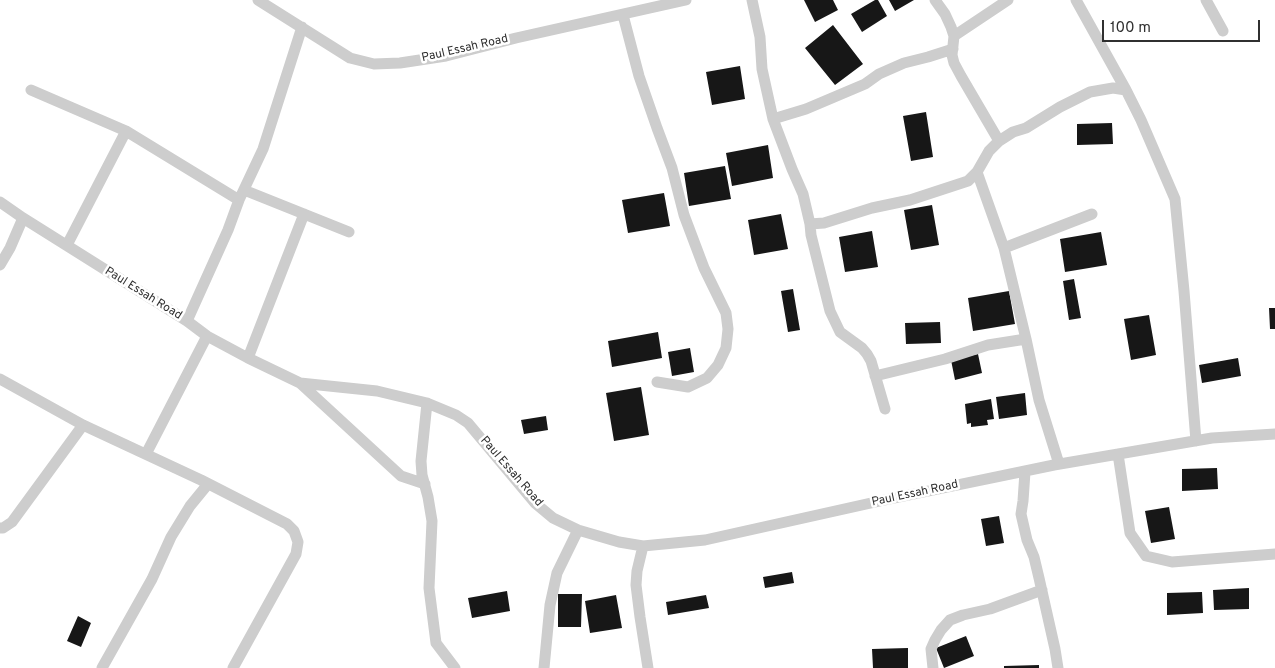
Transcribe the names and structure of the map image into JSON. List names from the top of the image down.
{
  "streets": {
    "street": ["Paul Essah Road"]
  },
  "scale_bar": "100 m"
}
